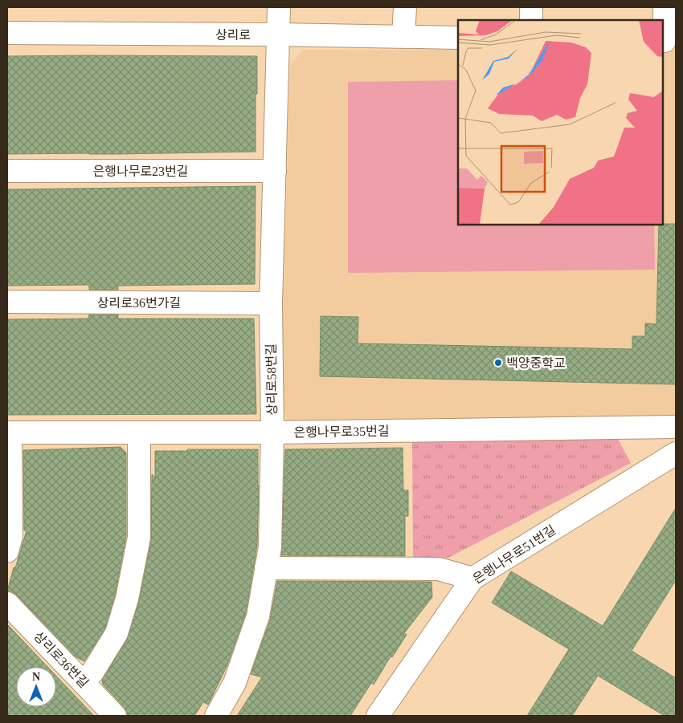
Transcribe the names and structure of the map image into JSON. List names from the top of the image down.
{
  "streets": {
    "street": [
      "상리로",
      "은행나무로23번길",
      "상리로36번가길",
      "상리로58번길",
      "은행나무로35번길",
      "은행나무로51번길",
      "상리로36번길"
    ]
  },
  "crossings": [
    ["상리로", "상리로58번길"],
    ["은행나무로23번길", "상리로58번길"],
    ["상리로36번가길", "상리로58번길"],
    ["상리로58번길", "은행나무로35번길"]
  ],
  "places": ["백양중학교"],
  "north": "top"
}
